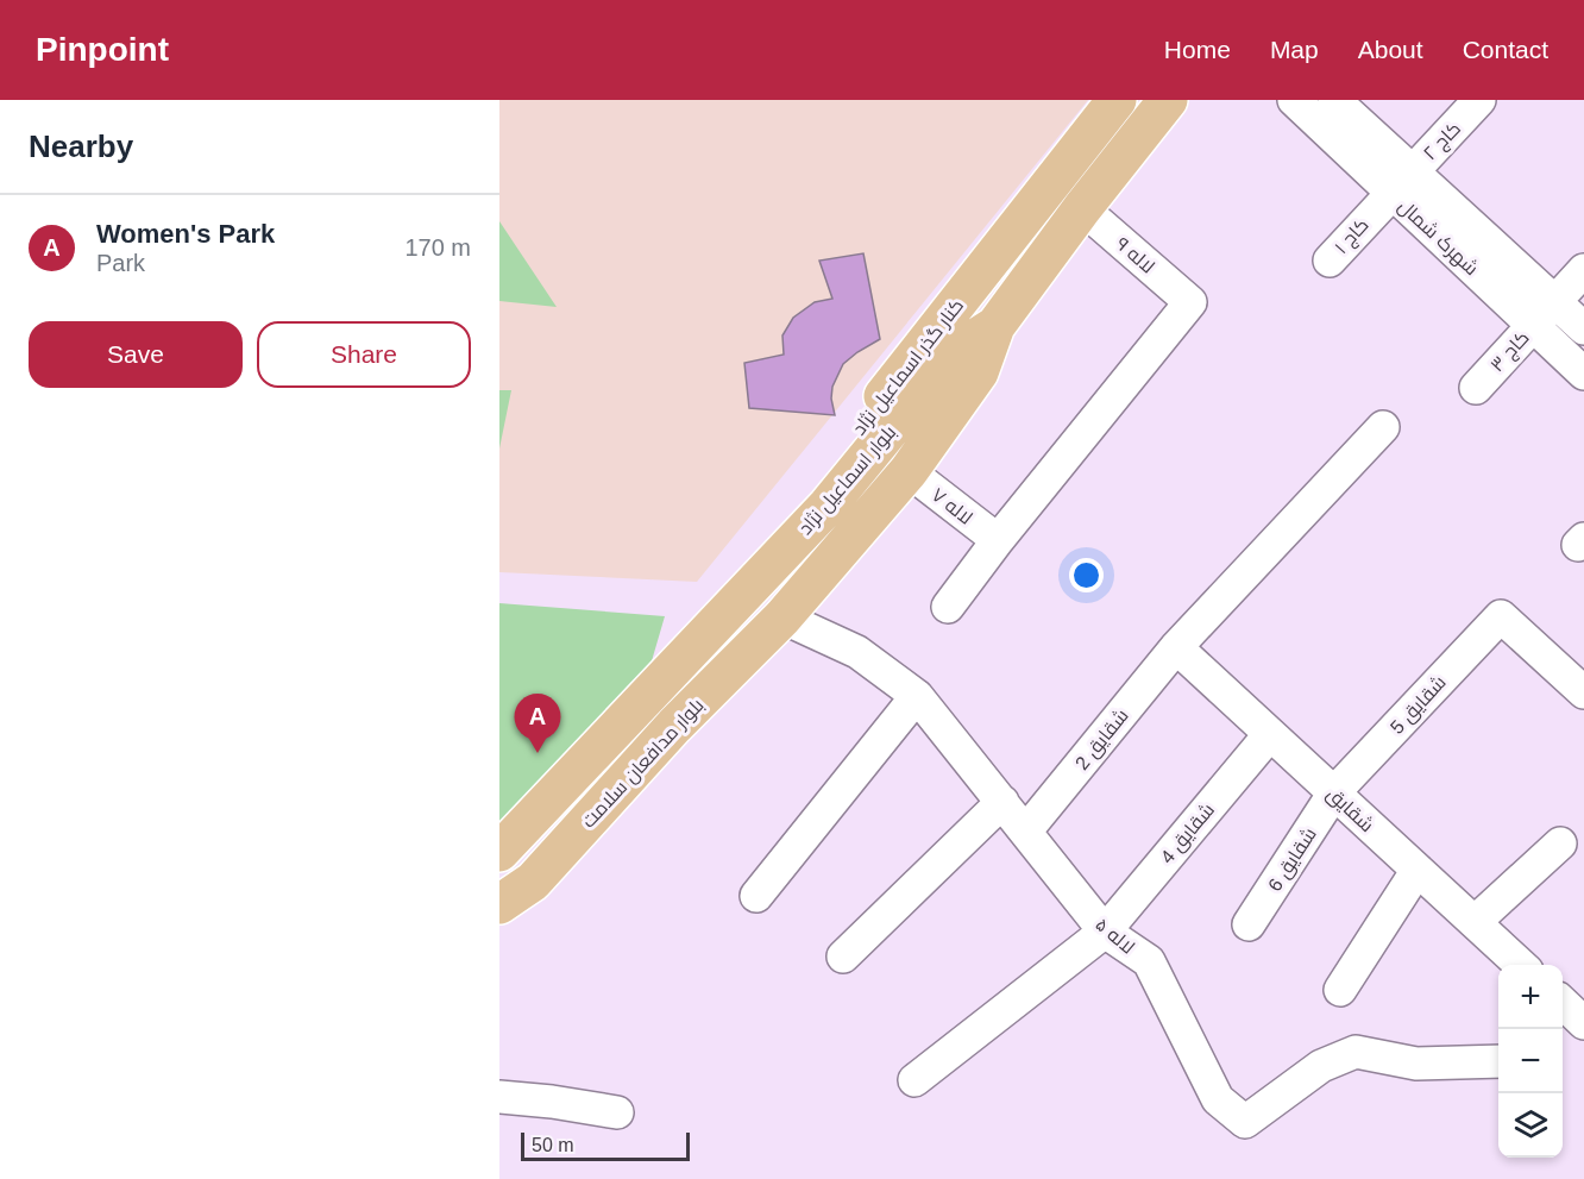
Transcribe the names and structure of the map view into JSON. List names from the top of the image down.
{
  "streets": {
    "main road": ["کنار گذر اسماعیل نژاد", "بلوار اسماعیل نژاد", "بلوار مدافعان سلامت"],
    "street": [
      "کاج ۲",
      "کاج ۱",
      "شهرک شمال",
      "لاله ۹",
      "کاج ۳",
      "لاله ۷",
      "شقايق 5",
      "شقايق 2",
      "شقايق",
      "شقايق 4",
      "شقايق 6",
      "لاله ۵"
    ]
  },
  "crossings": [
    ["کاج ۲", "کاج ۱"],
    ["کاج ۲", "شهرک شمال"],
    ["کاج ۱", "شهرک شمال"],
    ["شهرک شمال", "کاج ۳"],
    ["لاله ۹", "بلوار اسماعیل نژاد"],
    ["لاله ۹", "لاله ۷"],
    ["کنار گذر اسماعیل نژاد", "بلوار اسماعیل نژاد"],
    ["بلوار اسماعیل نژاد", "لاله ۷"],
    ["بلوار اسماعیل نژاد", "بلوار مدافعان سلامت"],
    ["بلوار اسماعیل نژاد", "لاله ۵"],
    ["شقايق 5", "شقايق"],
    ["شقايق 5", "شقايق 6"],
    ["شقايق 2", "شقايق"],
    ["شقايق 2", "لاله ۵"],
    ["بلوار مدافعان سلامت", "لاله ۵"],
    ["شقايق", "شقايق 4"],
    ["شقايق", "شقايق 6"],
    ["شقايق 4", "لاله ۵"]
  ],
  "scale_bar": "50 m",
  "page": {
    "header": "Pinpoint",
    "nav": [
      "Home",
      "Map",
      "About",
      "Contact"
    ],
    "heading": "Nearby",
    "list": [
      {
        "mark": "A",
        "name": "Women's Park",
        "note": "Park",
        "value": "170 m"
      }
    ],
    "buttons": ["Save", "Share"],
    "pins": "A",
    "map_buttons": ["+", "−"],
    "scale": "50 m"
  }
}
